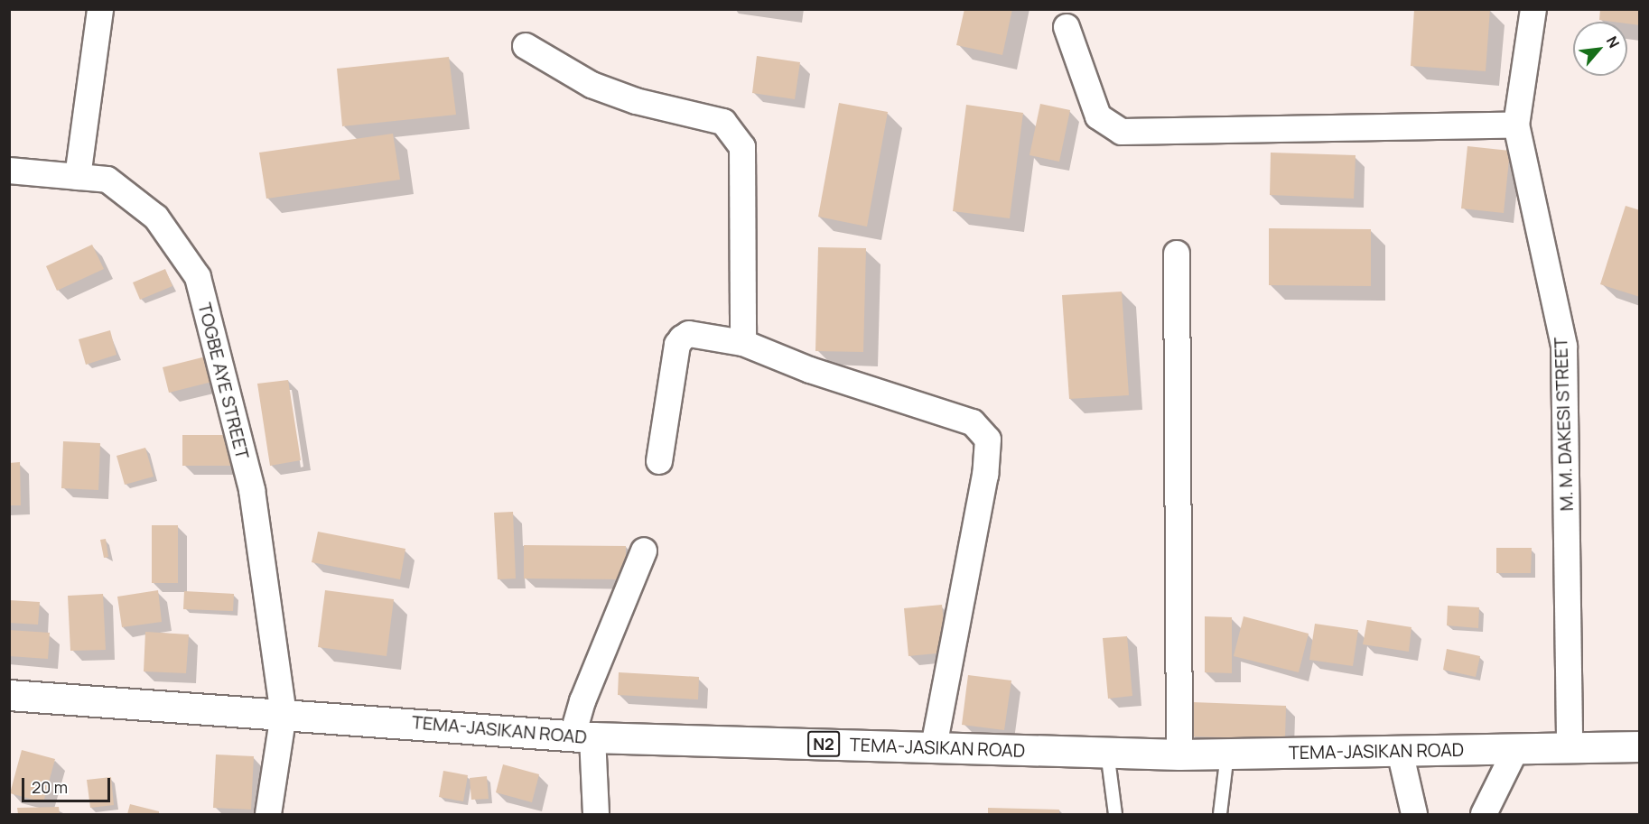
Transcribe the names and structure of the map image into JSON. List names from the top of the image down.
{
  "streets": {
    "highway": ["TEMA-JASIKAN ROAD", "N2"],
    "street": ["TOGBE AYE STREET", "M. M. DAKESI STREET"]
  },
  "crossings": [
    ["TOGBE AYE STREET", "TEMA-JASIKAN ROAD"],
    ["M. M. DAKESI STREET", "TEMA-JASIKAN ROAD"]
  ],
  "scale_bar": "20 m",
  "north": "top right"
}
